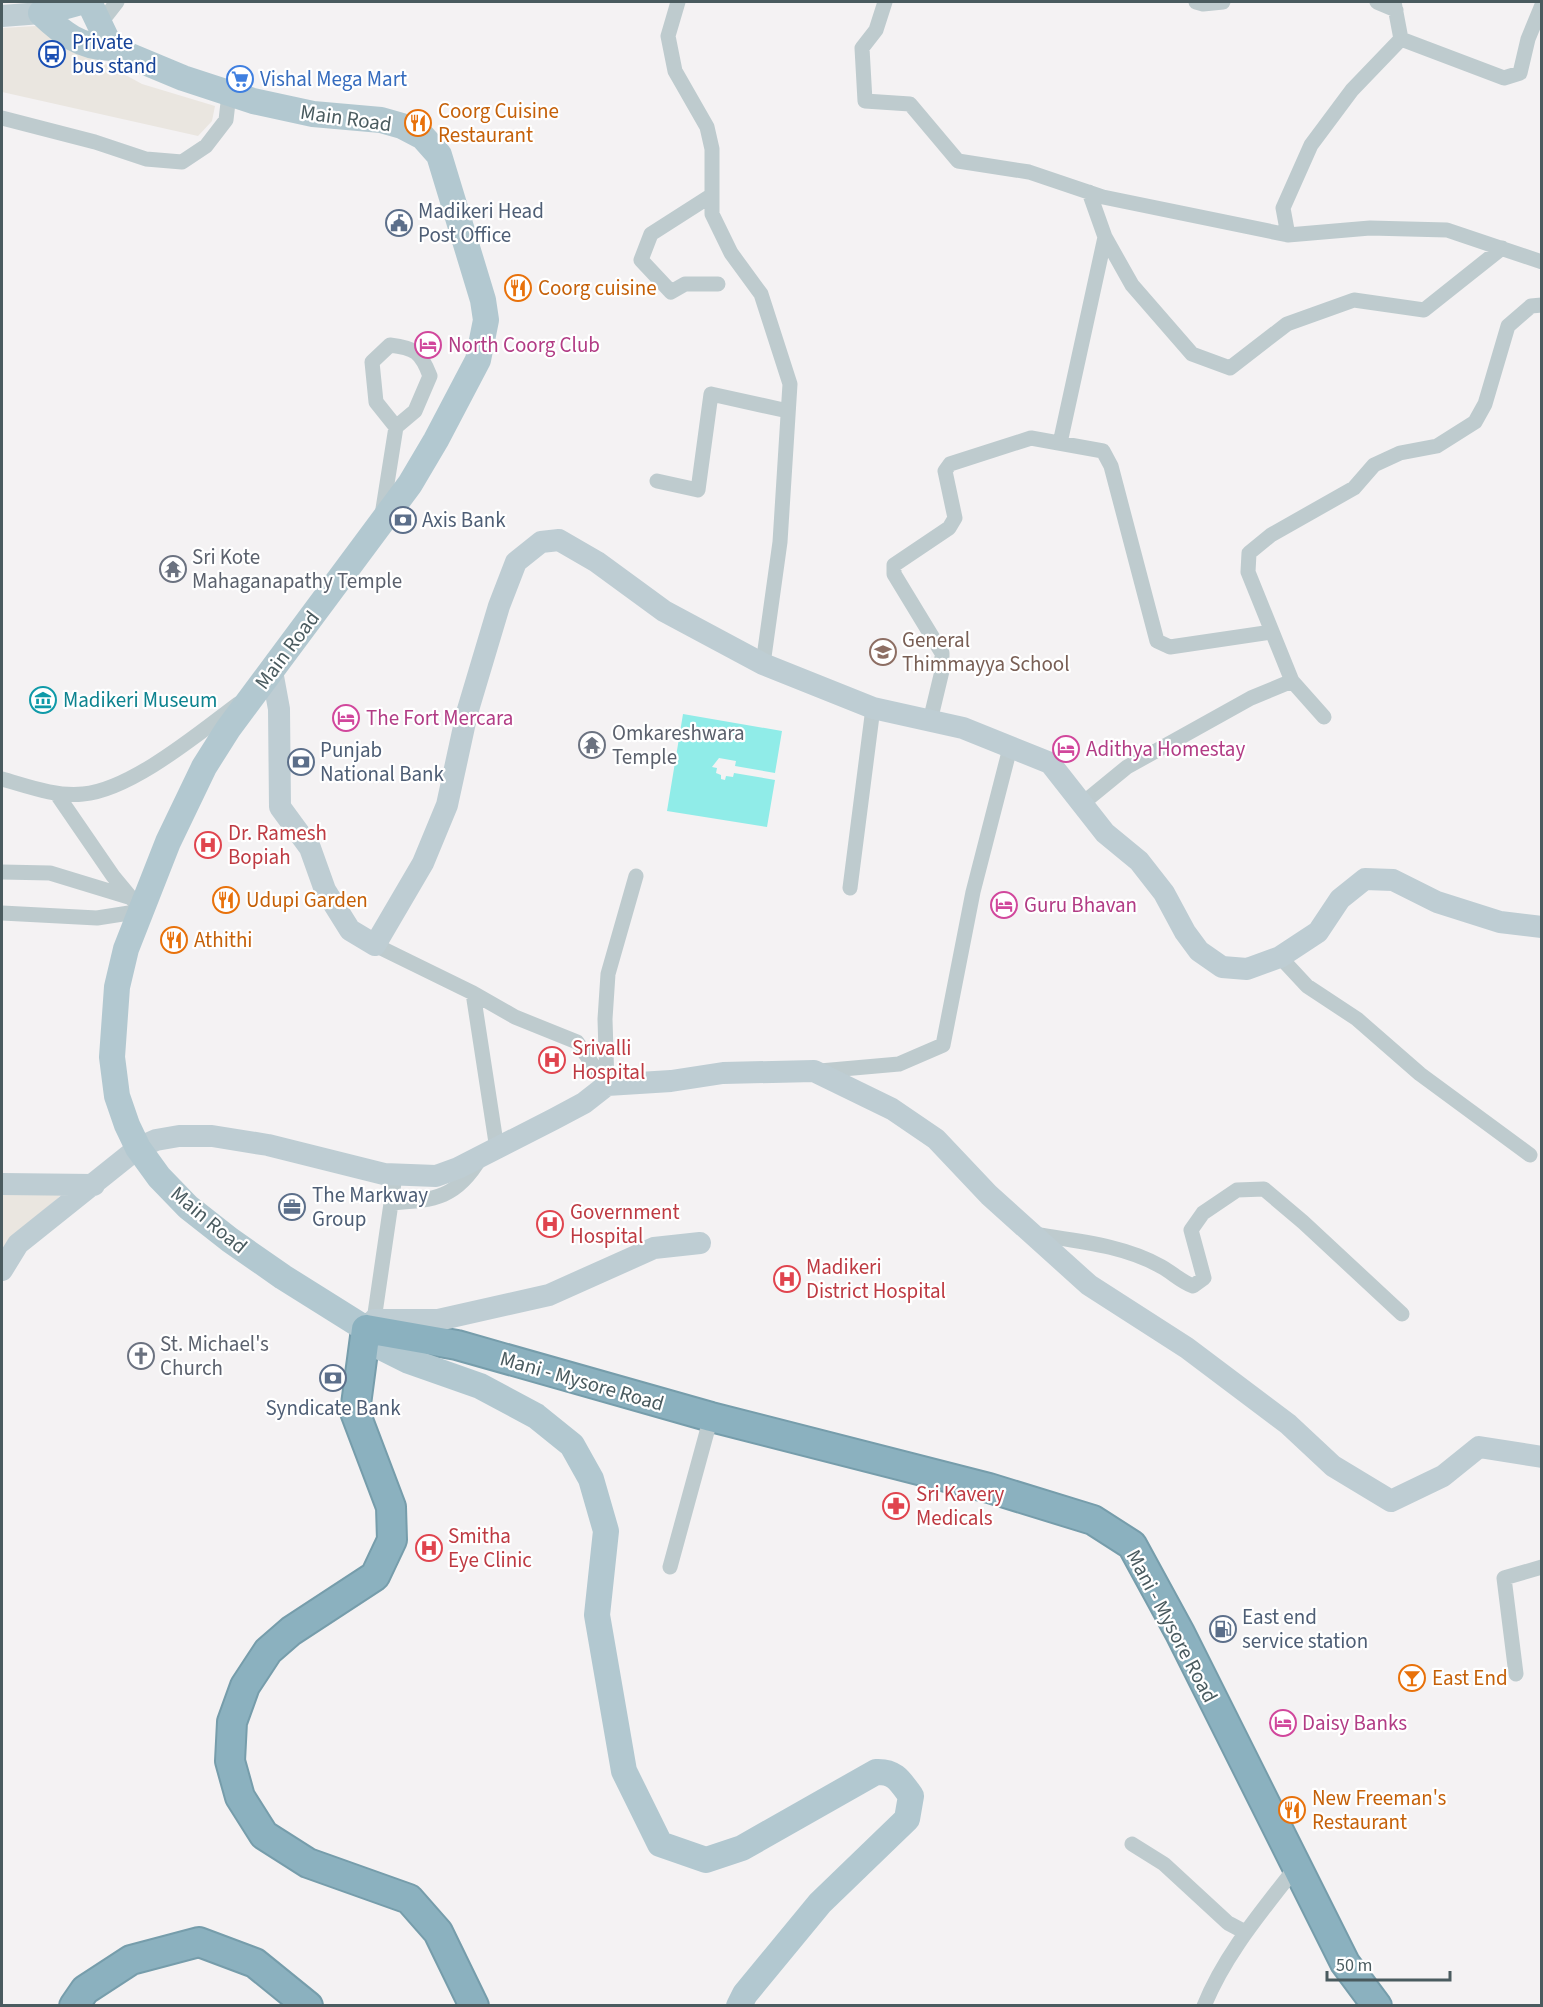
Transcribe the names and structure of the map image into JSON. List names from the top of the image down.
{
  "streets": {
    "highway": ["Mani - Mysore Road"],
    "main road": ["Main Road"]
  },
  "crossings": [
    ["Main Road", "Mani - Mysore Road"]
  ],
  "places": {
    "bus stop": ["Private bus stand"],
    "supermarket": ["Vishal Mega Mart"],
    "restaurant": [
      "Coorg Cuisine Restaurant",
      "Coorg cuisine",
      "Udupi Garden",
      "Athithi",
      "New Freeman's Restaurant"
    ],
    "public building": ["Madikeri Head Post Office"],
    "hotel": [
      "North Coorg Club",
      "The Fort Mercara",
      "Adithya Homestay",
      "Guru Bhavan",
      "Daisy Banks"
    ],
    "bank": ["Axis Bank", "Punjab National Bank", "Syndicate Bank"],
    "temple": ["Sri Kote Mahaganapathy Temple", "Omkareshwara Temple"],
    "school or university": ["General Thimmayya School"],
    "museum": ["Madikeri Museum"],
    "hospital": [
      "Dr. Ramesh Bopiah",
      "Srivalli Hospital",
      "Government Hospital",
      "Madikeri District Hospital",
      "Smitha Eye Clinic"
    ],
    "office": ["The Markway Group"],
    "church": ["St. Michael's Church"],
    "pharmacy": ["Sri Kavery Medicals"],
    "fuel station": ["East end service station"],
    "bar": ["East End"]
  },
  "scale_bar": "50 m"
}
